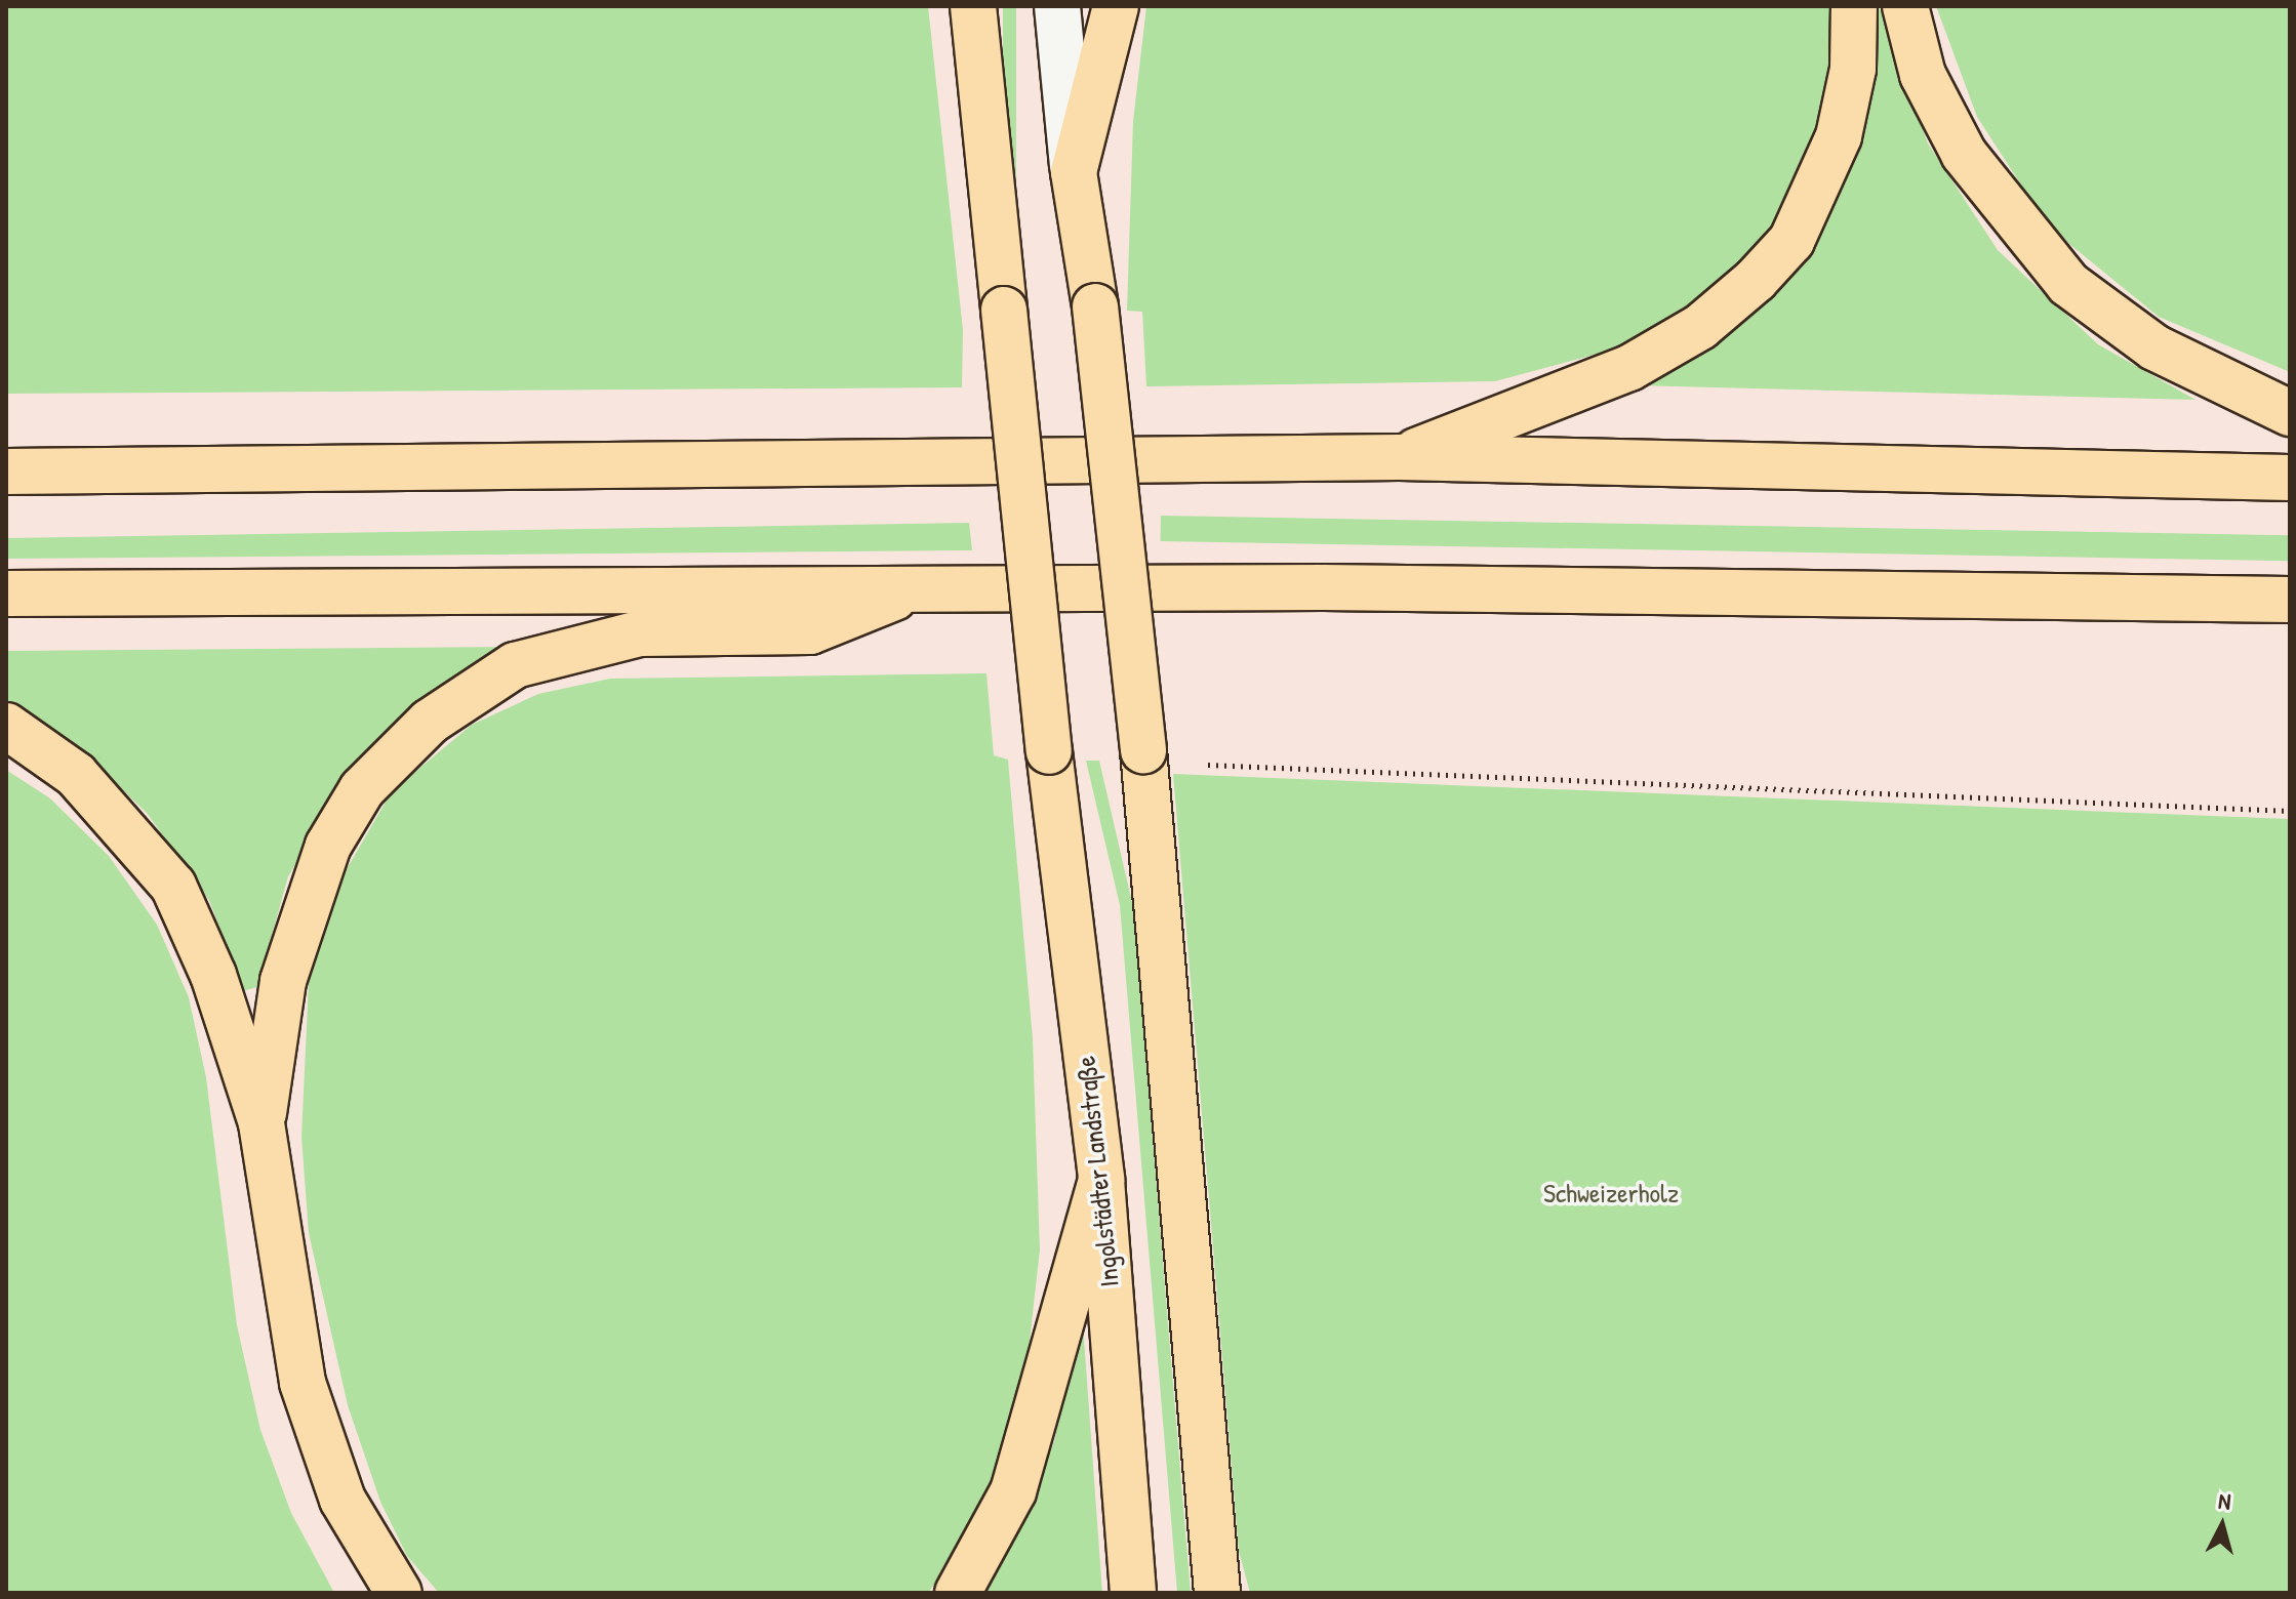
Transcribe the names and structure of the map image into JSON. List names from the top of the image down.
{
  "streets": {
    "main road": ["Ingolstädter Landstraße"]
  },
  "parks": ["Schweizerholz"],
  "north": "top"
}
